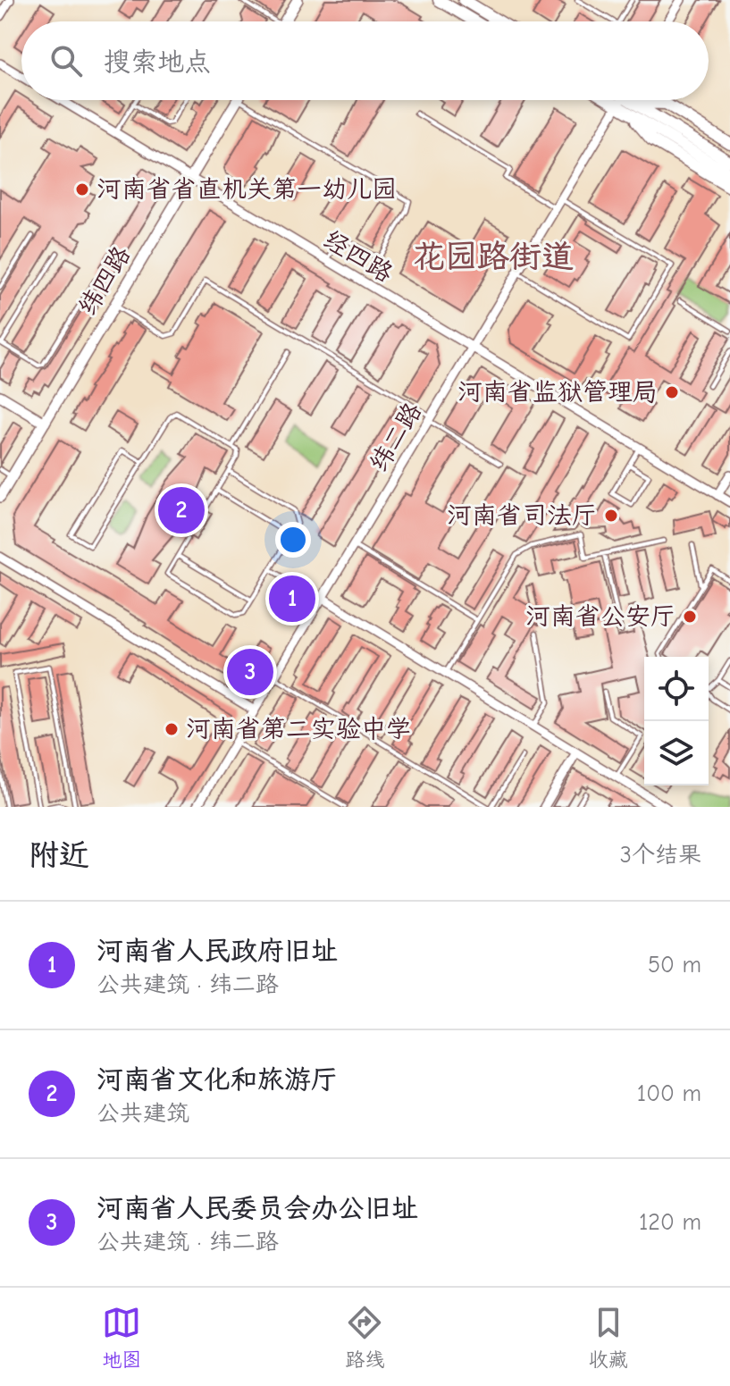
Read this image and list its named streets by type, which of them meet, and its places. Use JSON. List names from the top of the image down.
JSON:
{
  "streets": {
    "street": ["经四路", "纬四路", "纬二路"]
  },
  "crossings": [
    ["经四路", "纬四路"],
    ["经四路", "纬二路"]
  ],
  "districts": ["花园路街道"],
  "places": [
    "河南省省直机关第一幼儿园",
    "河南省监狱管理局",
    "河南省司法厅",
    "河南省公安厅",
    "河南省第二实验中学"
  ],
  "page": {
    "search": "搜索地点",
    "pins": ["2", "1", "3"],
    "heading": ["附近", "3个结果"],
    "list": [
      {
        "mark": "1",
        "name": "河南省人民政府旧址",
        "note": "公共建筑 · 纬二路",
        "value": "50 m"
      },
      {
        "mark": "2",
        "name": "河南省文化和旅游厅",
        "note": "公共建筑",
        "value": "100 m"
      },
      {
        "mark": "3",
        "name": "河南省人民委员会办公旧址",
        "note": "公共建筑 · 纬二路",
        "value": "120 m"
      }
    ],
    "nav": ["地图", "路线", "收藏"]
  }
}
